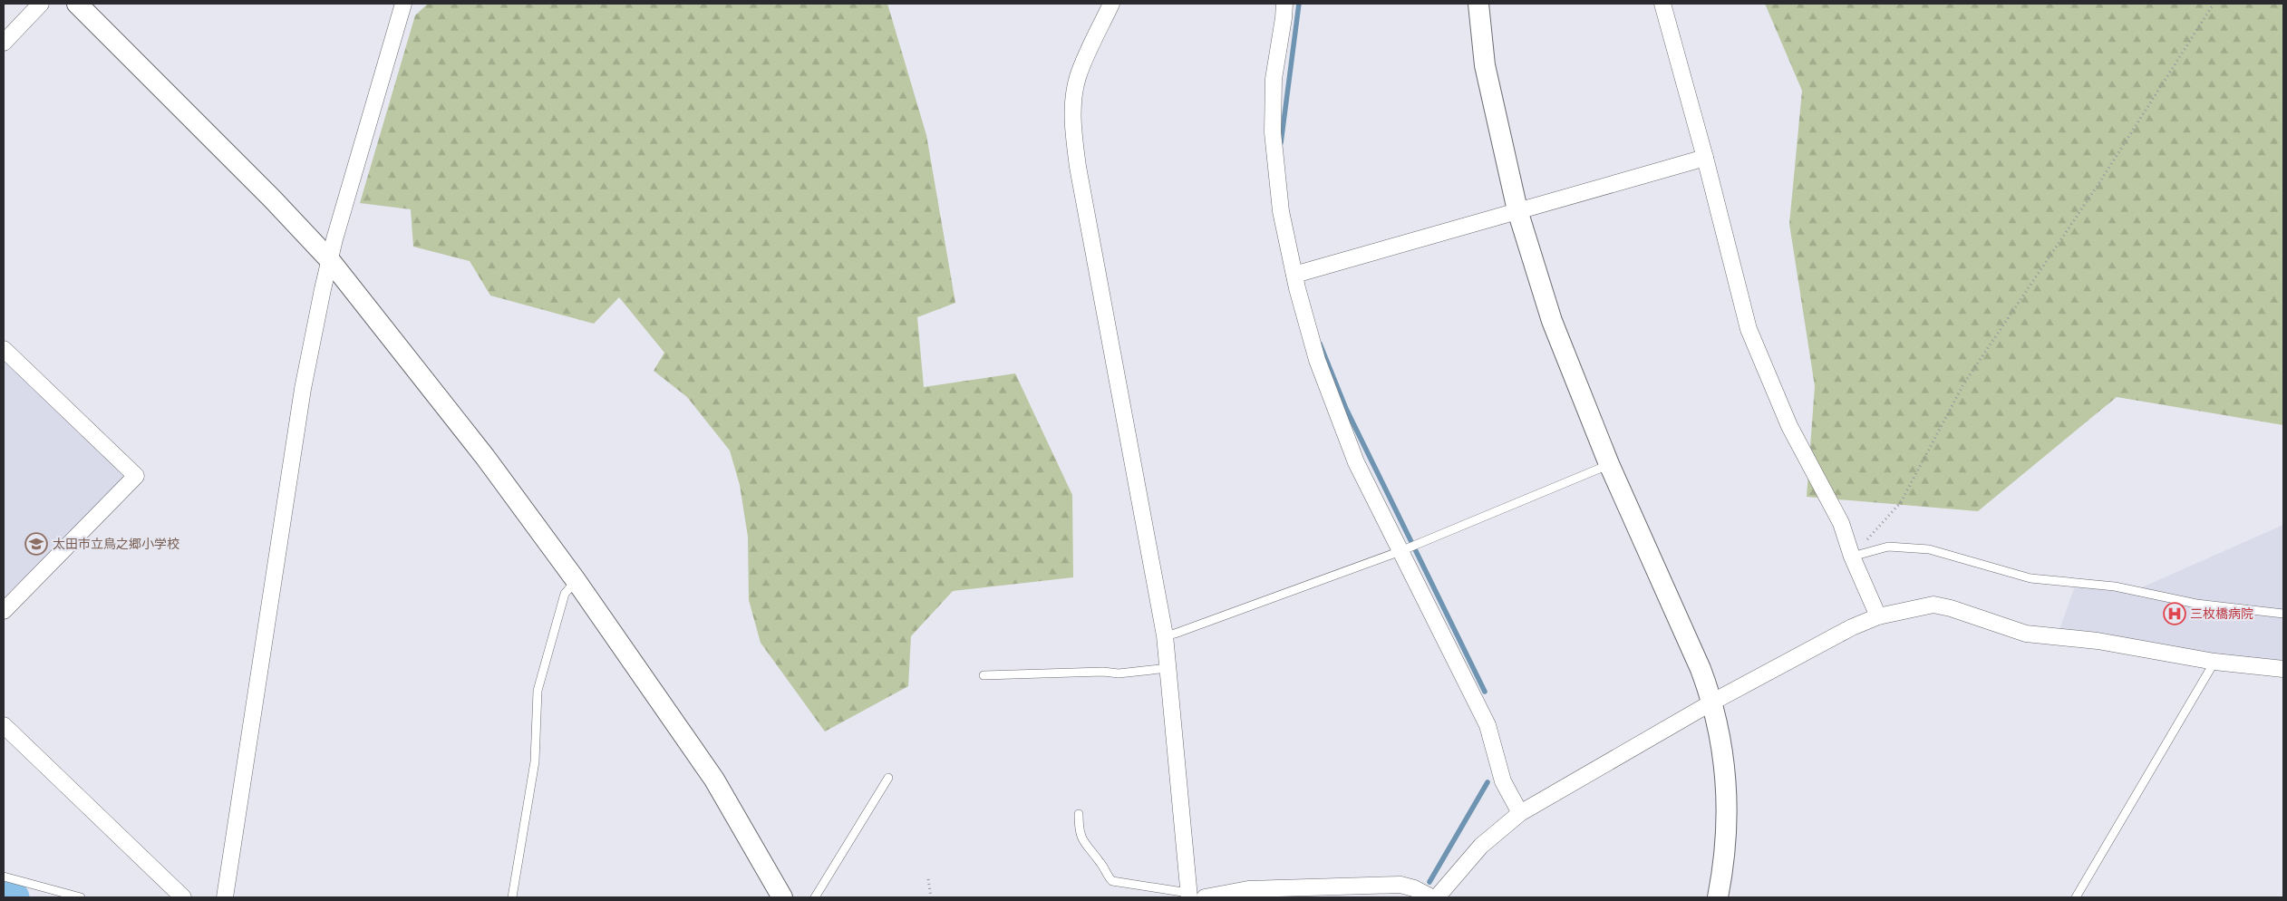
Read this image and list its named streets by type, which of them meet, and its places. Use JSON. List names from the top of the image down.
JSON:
{
  "places": {
    "school or university": ["太田市立鳥之郷小学校"],
    "hospital": ["三枚橋病院"]
  }
}
